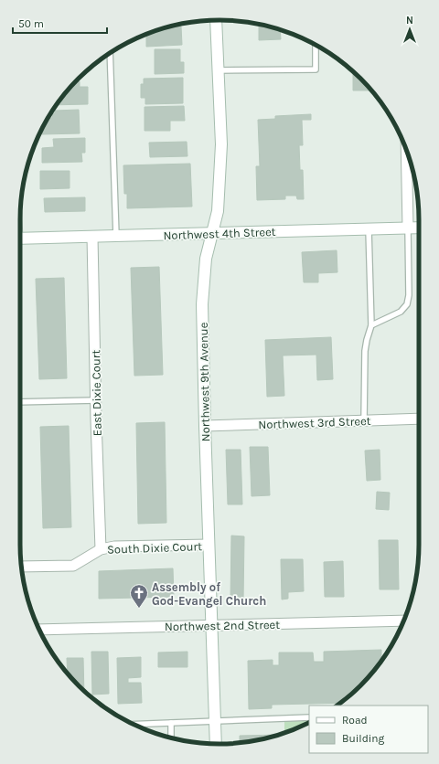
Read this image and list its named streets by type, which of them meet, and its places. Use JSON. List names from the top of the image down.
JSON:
{
  "streets": {
    "main road": ["Northwest 4th Street", "Northwest 9th Avenue"],
    "street": [
      "East Dixie Court",
      "Northwest 3rd Street",
      "South Dixie Court",
      "Northwest 2nd Street"
    ]
  },
  "crossings": [
    ["Northwest 4th Street", "Northwest 9th Avenue"],
    ["Northwest 4th Street", "East Dixie Court"],
    ["Northwest 9th Avenue", "Northwest 3rd Street"],
    ["Northwest 9th Avenue", "South Dixie Court"],
    ["Northwest 9th Avenue", "Northwest 2nd Street"],
    ["East Dixie Court", "South Dixie Court"]
  ],
  "places": {
    "church": ["Assembly of God-Evangel Church"]
  },
  "legend": ["Road", "Building"],
  "scale_bar": "50 m",
  "north": "top"
}
